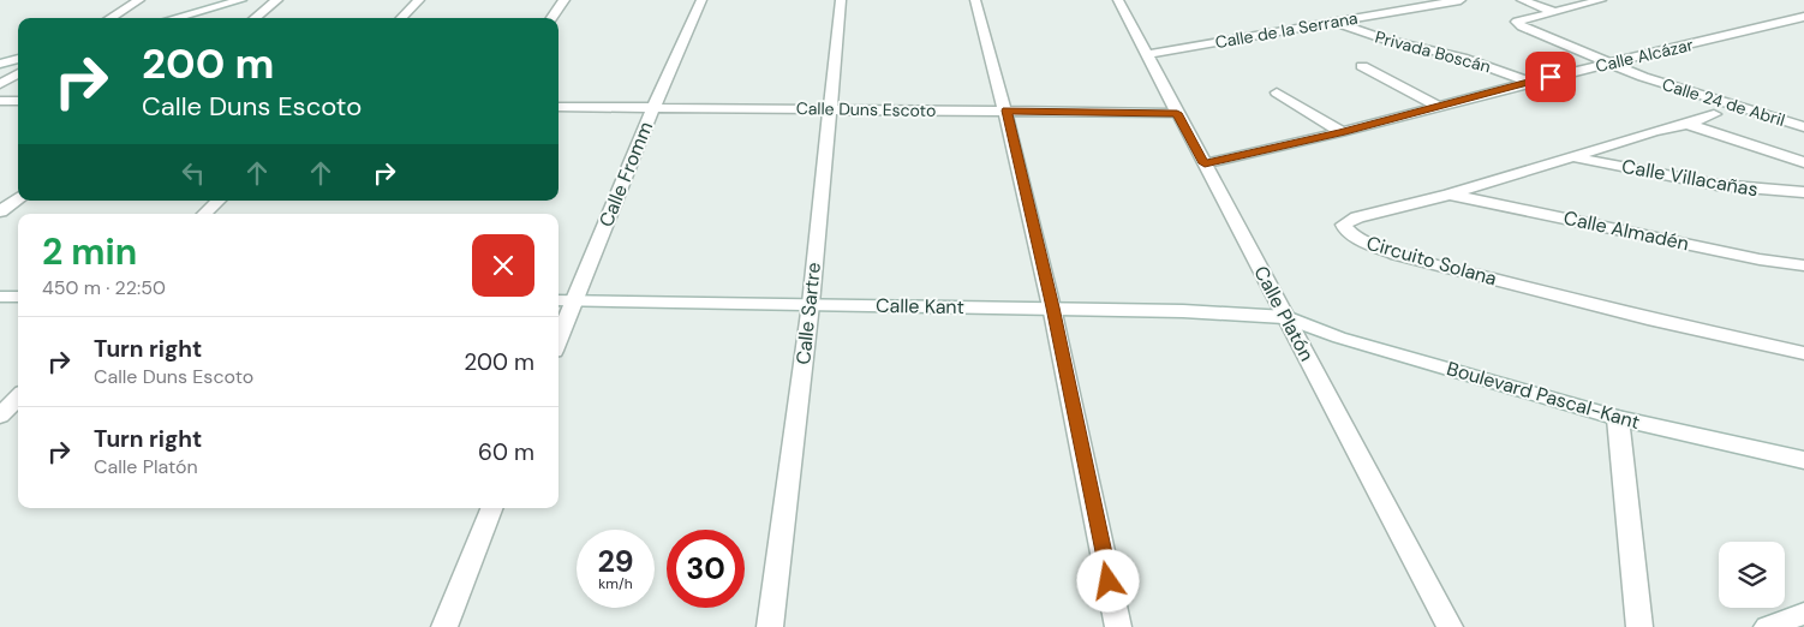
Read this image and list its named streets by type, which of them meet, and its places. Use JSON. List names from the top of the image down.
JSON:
{
  "streets": {
    "street": [
      "Calle de la Serrana",
      "Privada Boscán",
      "Calle Alcázar",
      "Calle 24 de Abril",
      "Calle Duns Escoto",
      "Calle Fromm",
      "Calle Villacañas",
      "Calle Almadén",
      "Circuito Solana",
      "Calle Kant",
      "Calle Sartre",
      "Calle Platón",
      "Boulevard Pascal-Kant"
    ]
  },
  "crossings": [
    ["Calle de la Serrana", "Privada Boscán"],
    ["Calle de la Serrana", "Calle Platón"],
    ["Privada Boscán", "Calle Alcázar"],
    ["Calle Alcázar", "Calle 24 de Abril"],
    ["Calle Alcázar", "Calle Platón"],
    ["Calle Duns Escoto", "Calle Fromm"],
    ["Calle Duns Escoto", "Calle Sartre"],
    ["Calle Duns Escoto", "Calle Platón"],
    ["Calle Fromm", "Calle Kant"],
    ["Calle Villacañas", "Circuito Solana"],
    ["Calle Almadén", "Circuito Solana"],
    ["Calle Kant", "Calle Sartre"],
    ["Calle Kant", "Calle Platón"],
    ["Calle Kant", "Boulevard Pascal-Kant"],
    ["Calle Platón", "Boulevard Pascal-Kant"]
  ],
  "page": {
    "turn": ["200 m", "Calle Duns Escoto"],
    "heading": ["2 min", "450 m · 22:50"],
    "list": [
      {
        "name": "Turn right",
        "note": "Calle Duns Escoto",
        "value": "200 m"
      },
      {
        "name": "Turn right",
        "note": "Calle Platón",
        "value": "60 m"
      }
    ],
    "speed": "29 km/h",
    "limit": "30"
  }
}
